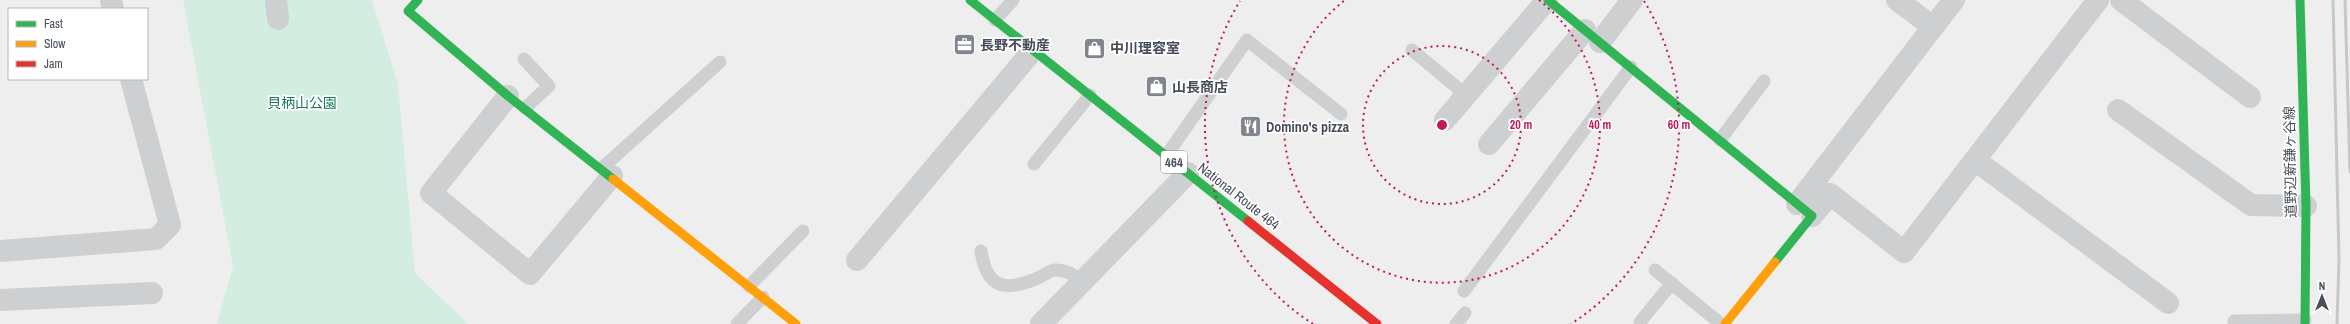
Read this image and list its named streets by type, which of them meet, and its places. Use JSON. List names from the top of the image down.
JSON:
{
  "streets": {
    "main road": ["464", "道野辺新鎌ヶ谷線", "National Route 464"]
  },
  "parks": ["貝柄山公園"],
  "places": {
    "office": ["長野不動産"],
    "shop": ["中川理容室", "山長商店"],
    "restaurant": ["Domino's pizza"]
  },
  "legend": ["Fast", "Slow", "Jam"],
  "north": "top",
  "rings": ["20 m", "40 m", "60 m"]
}
